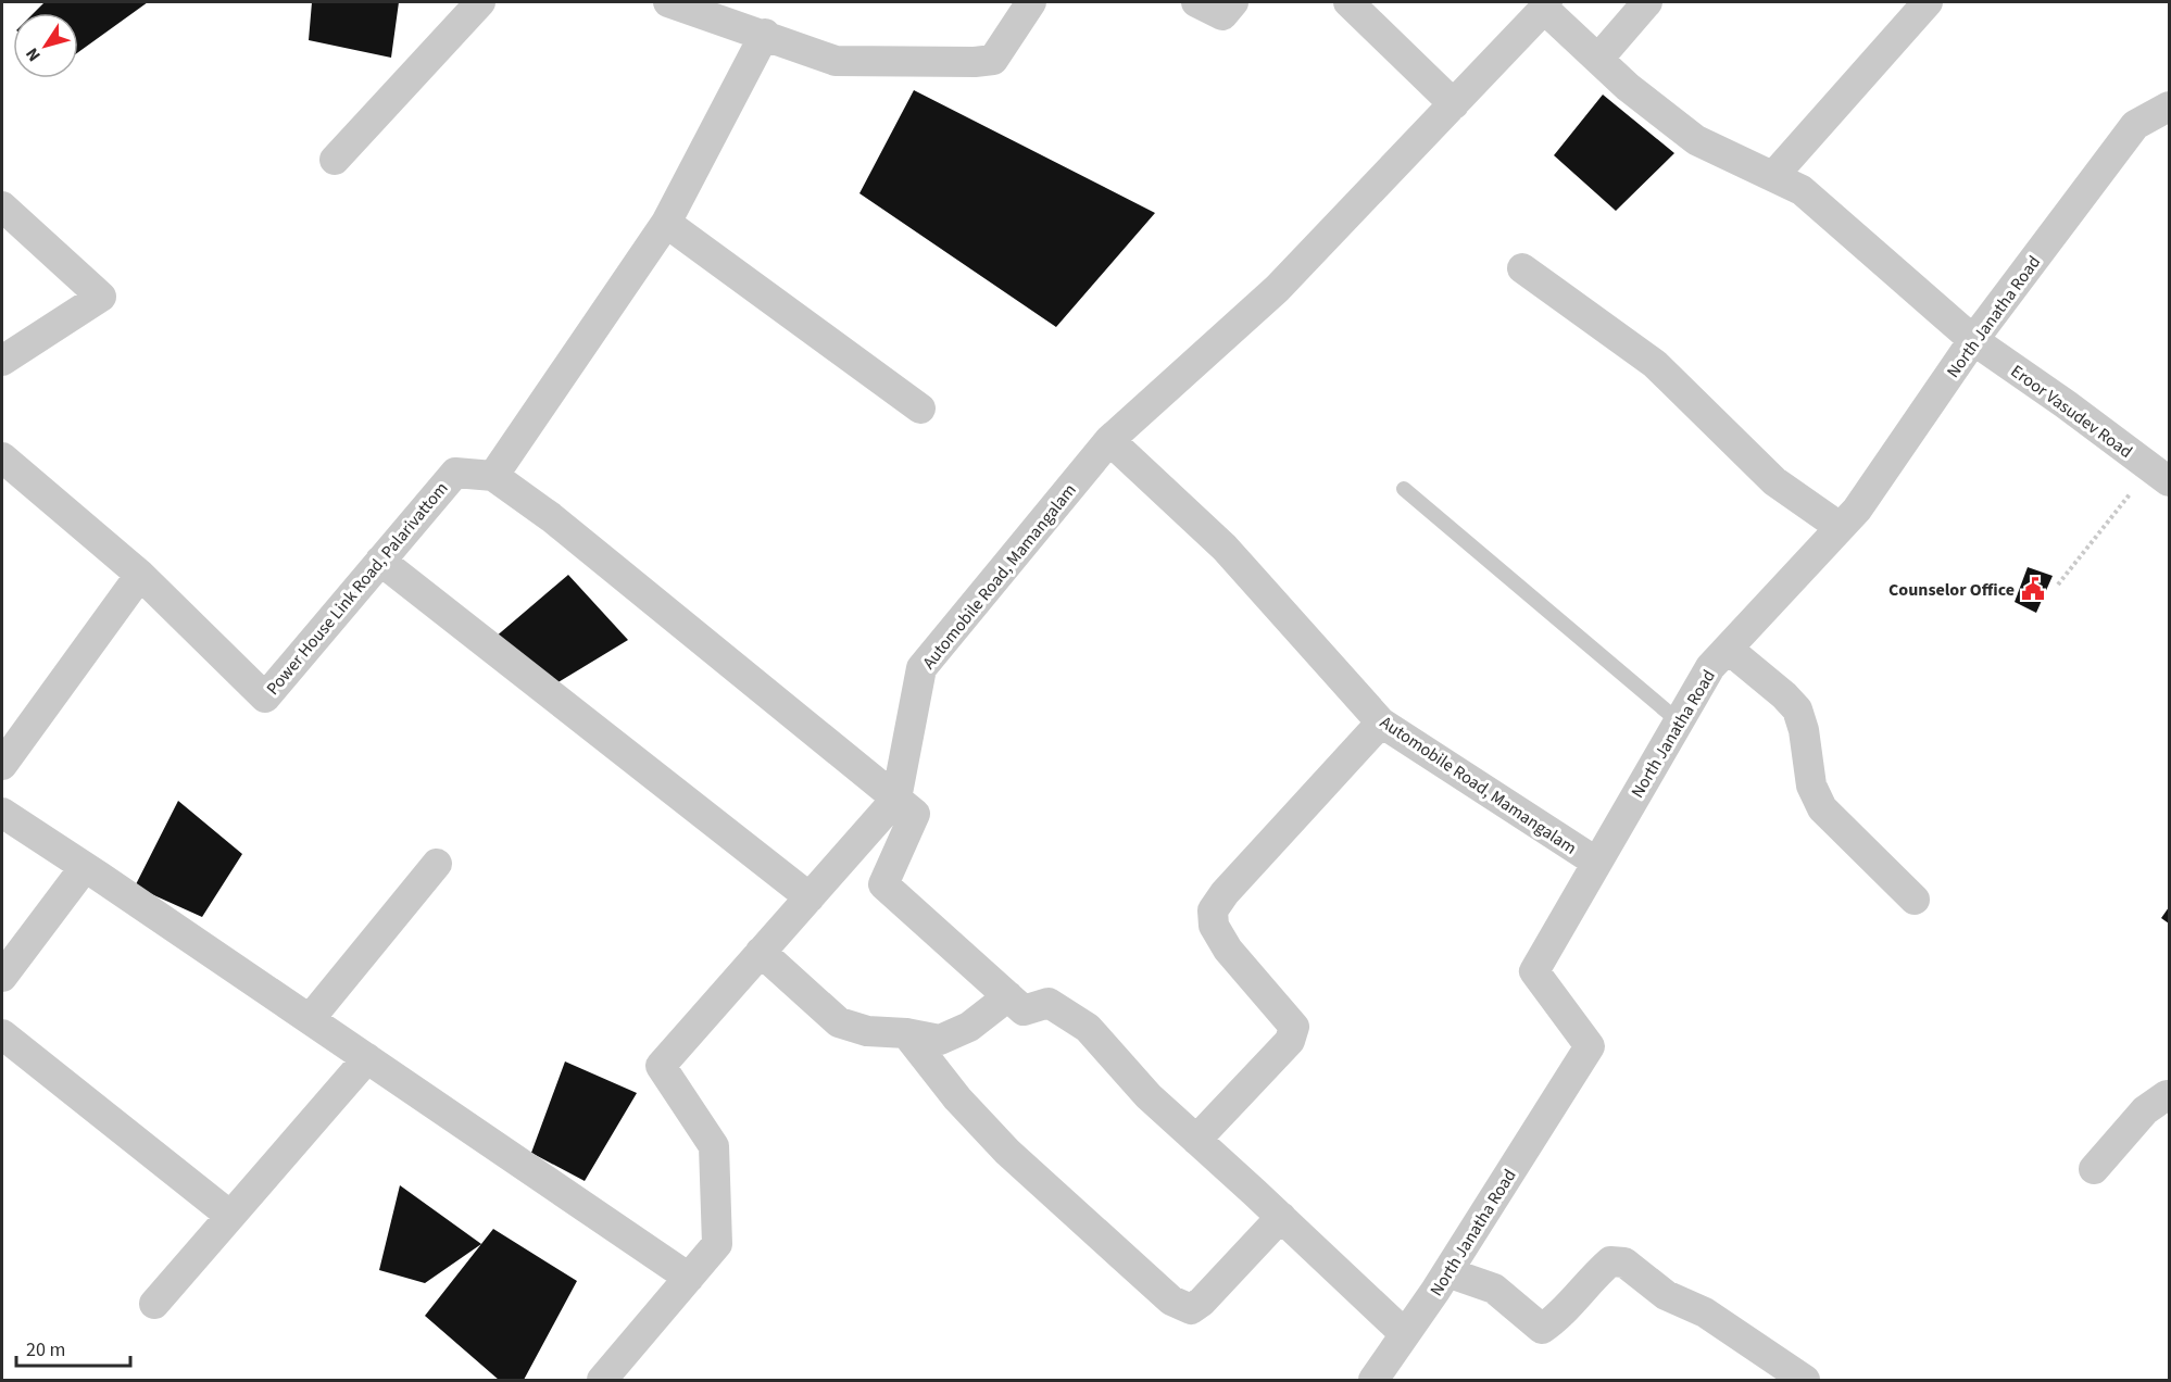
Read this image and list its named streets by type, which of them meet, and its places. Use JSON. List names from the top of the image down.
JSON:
{
  "streets": {
    "street": [
      "North Janatha Road",
      "Eroor Vasudev Road",
      "Automobile Road, Mamangalam",
      "Power House Link Road, Palarivattom"
    ]
  },
  "crossings": [
    ["North Janatha Road", "Eroor Vasudev Road"],
    ["North Janatha Road", "Automobile Road, Mamangalam"]
  ],
  "places": {
    "public building": ["Counselor Office"]
  },
  "scale_bar": "20 m",
  "north": "bottom left"
}
